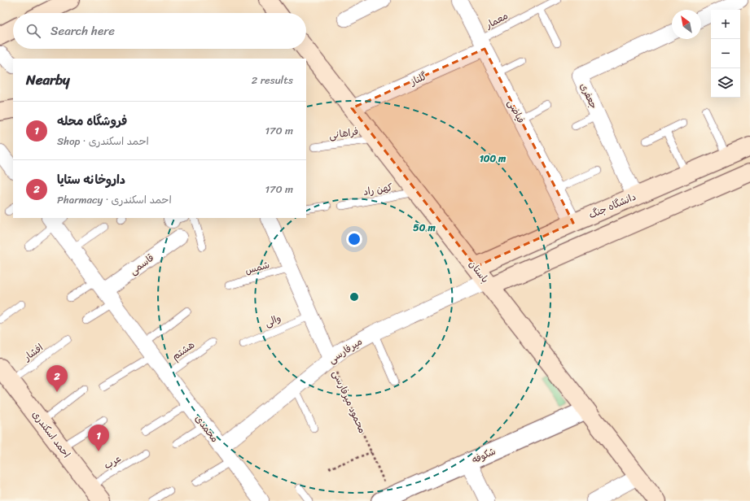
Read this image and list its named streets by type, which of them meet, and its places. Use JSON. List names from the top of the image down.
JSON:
{
  "streets": {
    "main road": ["دانشگاه جنگ", "باستان", "احمد اسکندری"],
    "street": [
      "گلناز",
      "جعفری",
      "فیاضی",
      "قاسمی",
      "میرفارسی",
      "محمود میرفارسی",
      "محمدی",
      "شکوفه"
    ],
    "lane": [
      "معمار",
      "فراهانی",
      "کهن راد",
      "شمس",
      "والی",
      "هشتم",
      "افشار",
      "عرب"
    ]
  },
  "crossings": [
    ["معمار", "گلناز"],
    ["معمار", "فیاضی"],
    ["گلناز", "فیاضی"],
    ["گلناز", "باستان"],
    ["جعفری", "دانشگاه جنگ"],
    ["فیاضی", "دانشگاه جنگ"],
    ["فراهانی", "باستان"],
    ["کهن راد", "باستان"],
    ["دانشگاه جنگ", "باستان"],
    ["قاسمی", "محمدی"],
    ["شمس", "محمود میرفارسی"],
    ["باستان", "میرفارسی"],
    ["باستان", "شکوفه"],
    ["والی", "محمود میرفارسی"],
    ["هشتم", "محمدی"],
    ["میرفارسی", "محمود میرفارسی"],
    ["میرفارسی", "محمدی"],
    ["افشار", "احمد اسکندری"],
    ["محمود میرفارسی", "شکوفه"],
    ["احمد اسکندری", "عرب"]
  ],
  "north": "top left",
  "page": {
    "map_buttons": ["+", "−"],
    "search": "Search here",
    "heading": ["Nearby", "2 results"],
    "list": [
      {
        "mark": "1",
        "name": "فروشگاه محله",
        "note": "Shop · احمد اسکندری",
        "value": "170 m"
      },
      {
        "mark": "2",
        "name": "داروخانه ستایا",
        "note": "Pharmacy · احمد اسکندری",
        "value": "170 m"
      }
    ],
    "pins": ["2", "1"]
  },
  "rings": ["100 m", "50 m"]
}
